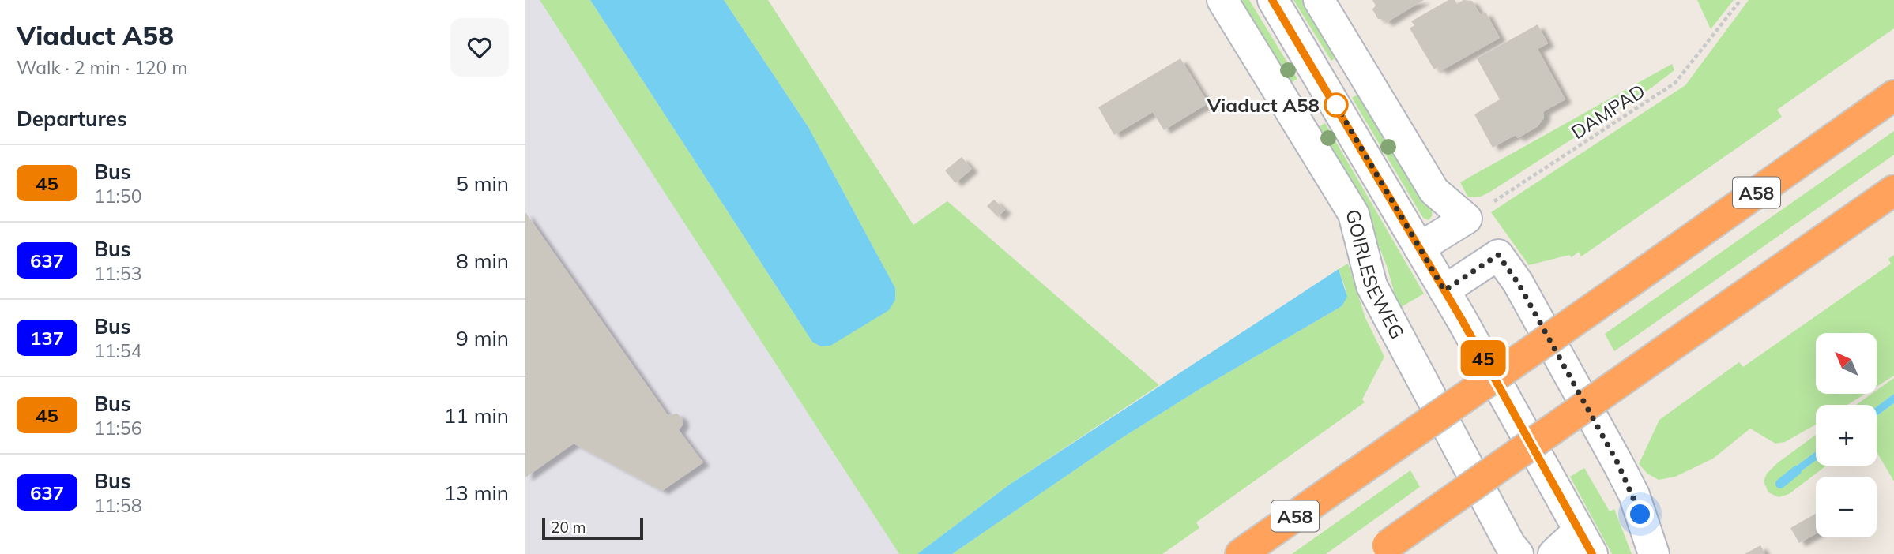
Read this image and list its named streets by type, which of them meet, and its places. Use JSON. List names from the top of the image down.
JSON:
{
  "streets": {
    "highway": ["A58"],
    "street": ["GOIRLESEWEG"],
    "path": ["DAMPAD"]
  },
  "places": ["Viaduct A58"],
  "lines": ["bus line 45"],
  "scale_bar": "20 m",
  "north": "top left",
  "page": {
    "heading": [
      ["Viaduct A58", "Walk · 2 min · 120 m"],
      "Departures"
    ],
    "on_map": "45",
    "list": [
      {
        "mark": "45",
        "name": "Bus",
        "note": "11:50",
        "value": "5 min"
      },
      {
        "mark": "637",
        "name": "Bus",
        "note": "11:53",
        "value": "8 min"
      },
      {
        "mark": "137",
        "name": "Bus",
        "note": "11:54",
        "value": "9 min"
      },
      {
        "mark": "45",
        "name": "Bus",
        "note": "11:56",
        "value": "11 min"
      },
      {
        "mark": "637",
        "name": "Bus",
        "note": "11:58",
        "value": "13 min"
      }
    ],
    "map_buttons": ["+", "−"],
    "scale": "20 m"
  }
}
